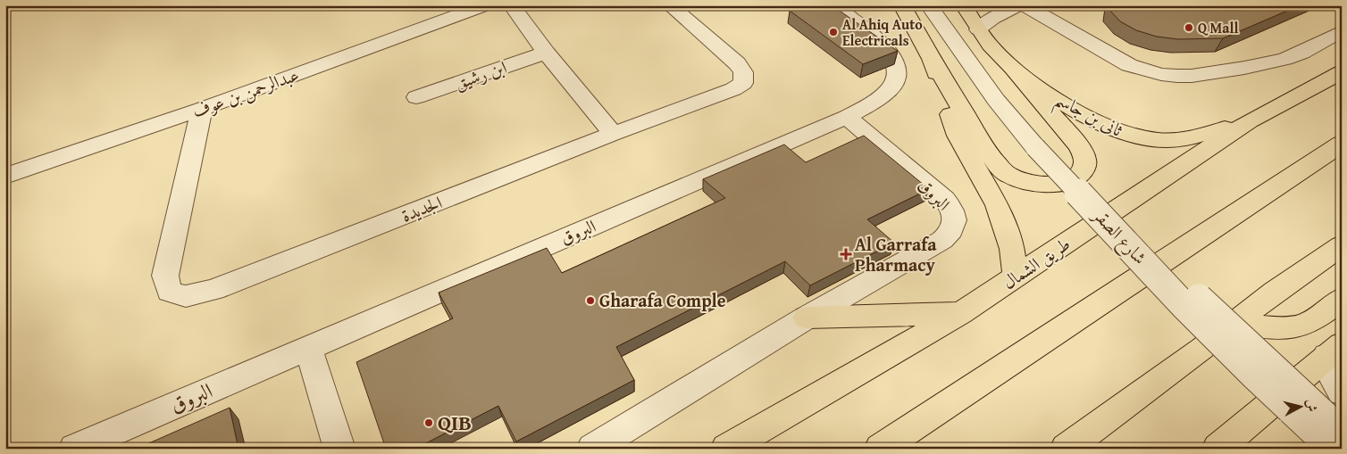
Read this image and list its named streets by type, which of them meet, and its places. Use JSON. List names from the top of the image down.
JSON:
{
  "streets": {
    "main road": ["ثانى بن جاسم", "طريق الشمال"],
    "street": [
      "ابن رشيق",
      "عبدالرحمن بن عوف",
      "البروق",
      "الجديدة",
      "شارع الصقر"
    ]
  },
  "crossings": [
    ["عبدالرحمن بن عوف", "الجديدة"],
    ["ثانى بن جاسم", "طريق الشمال"]
  ],
  "places": {
    "other": [
      "Q Mall",
      "Al Ahiq Auto Electricals",
      "Gharafa Comple",
      "QIB"
    ],
    "health": ["Al Garrafa Pharmacy"]
  },
  "north": "right"
}
